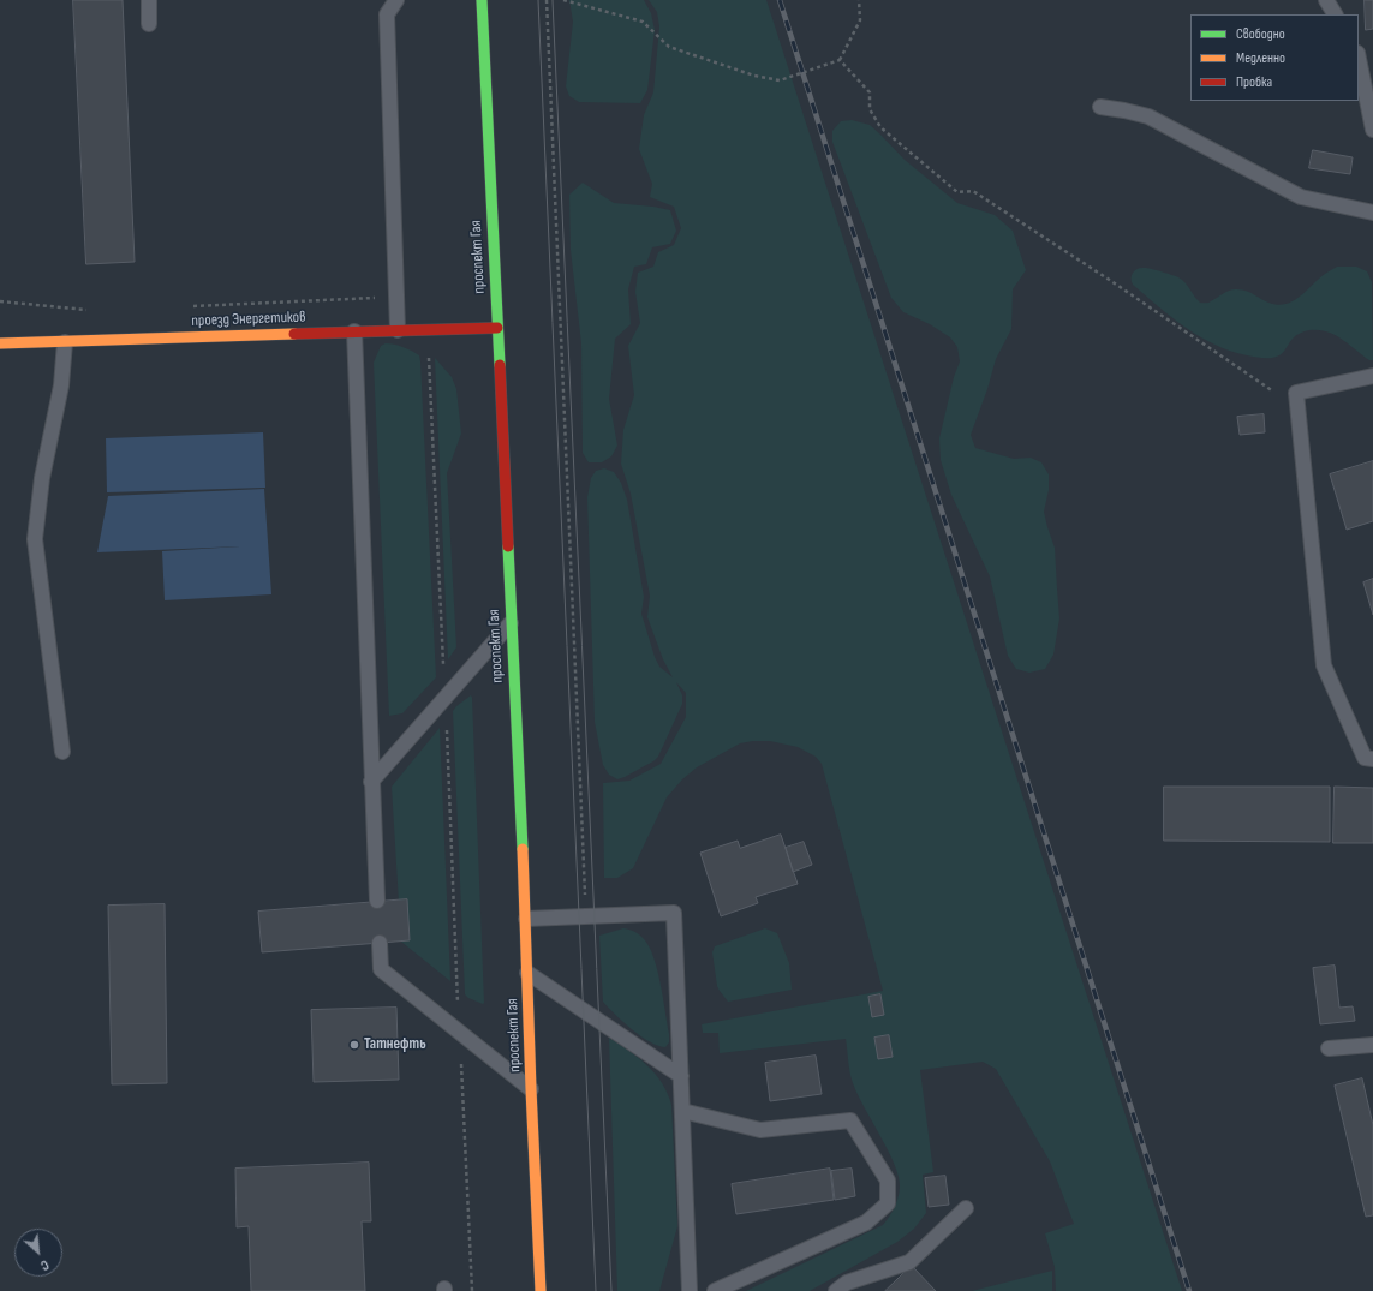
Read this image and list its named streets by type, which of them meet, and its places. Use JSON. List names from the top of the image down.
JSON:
{
  "streets": {
    "main road": ["проспект Гая", "проезд Энергетиков"]
  },
  "crossings": [
    ["проспект Гая", "проезд Энергетиков"]
  ],
  "places": ["Татнефть"],
  "legend": ["Свободно", "Медленно", "Пробка"],
  "north": "bottom right"
}
